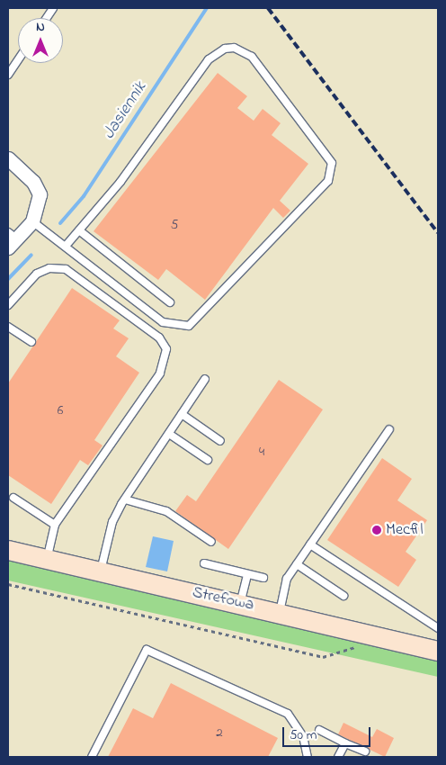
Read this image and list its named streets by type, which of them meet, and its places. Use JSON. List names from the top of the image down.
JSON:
{
  "streets": {
    "street": ["Strefowa"]
  },
  "water": ["Jasiennik"],
  "places": ["Mecfil"],
  "house_numbers": [
    "5",
    "6",
    "4",
    "2"
  ],
  "scale_bar": "50 m",
  "north": "top"
}
